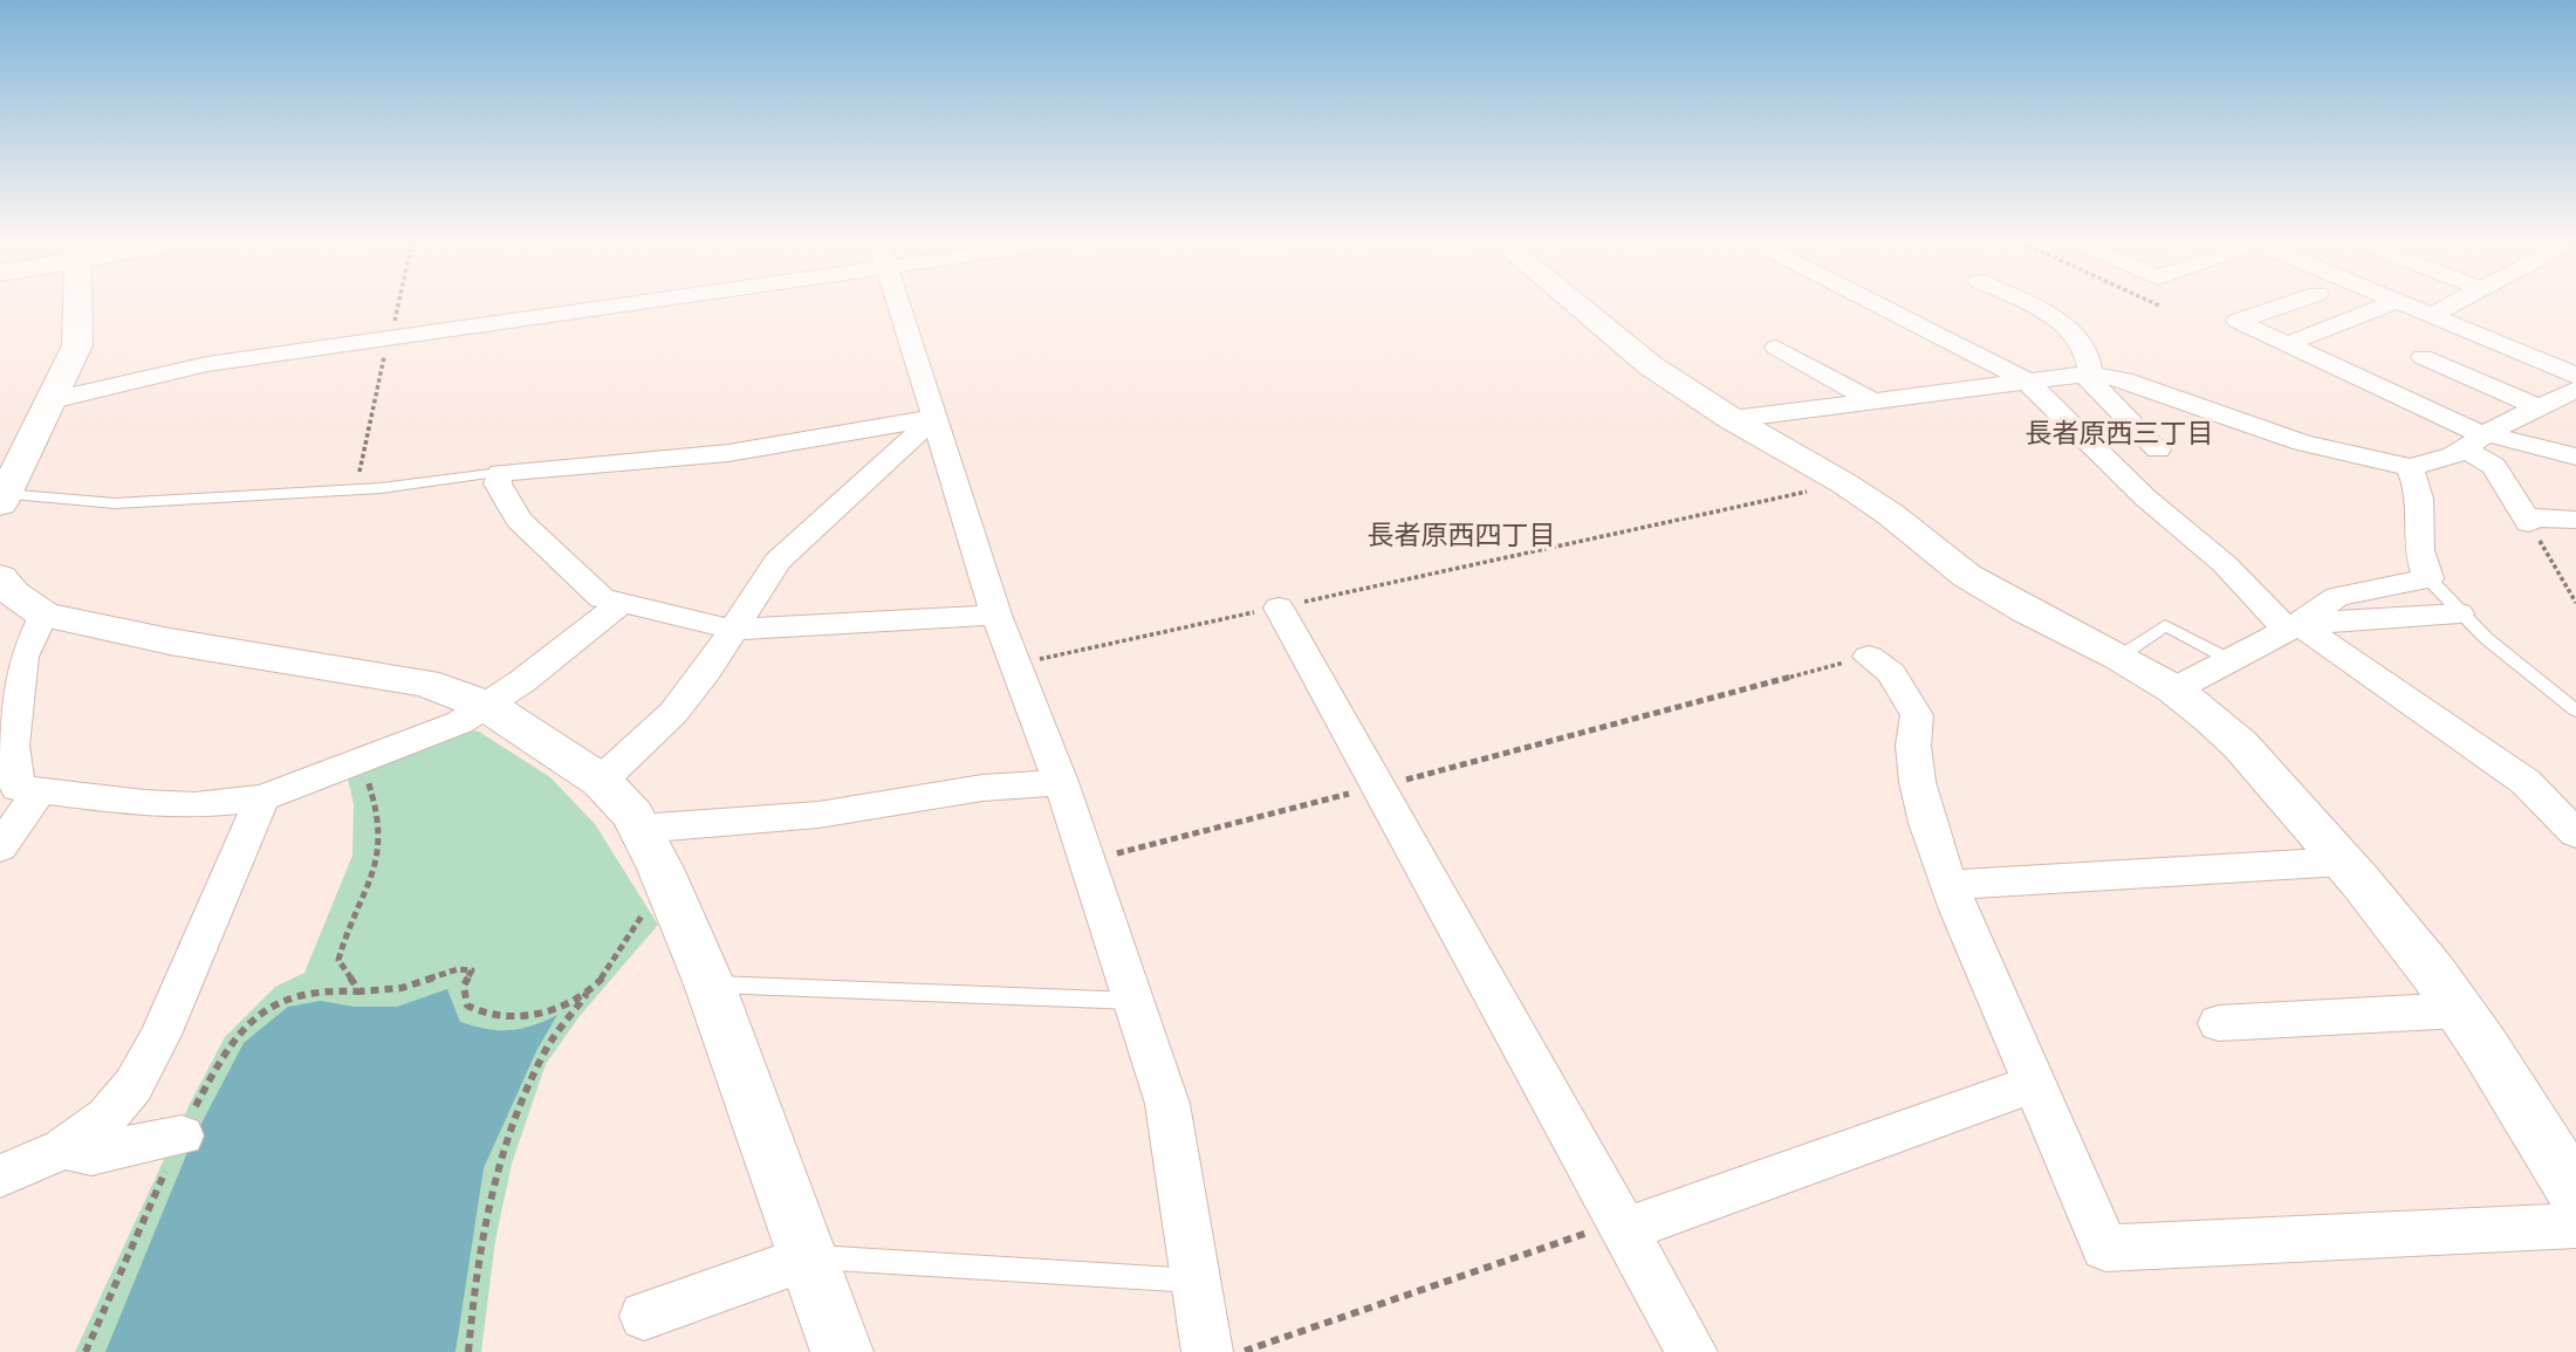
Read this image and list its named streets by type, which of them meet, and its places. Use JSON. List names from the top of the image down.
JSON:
{
  "districts": ["長者原西三丁目", "長者原西四丁目"]
}
